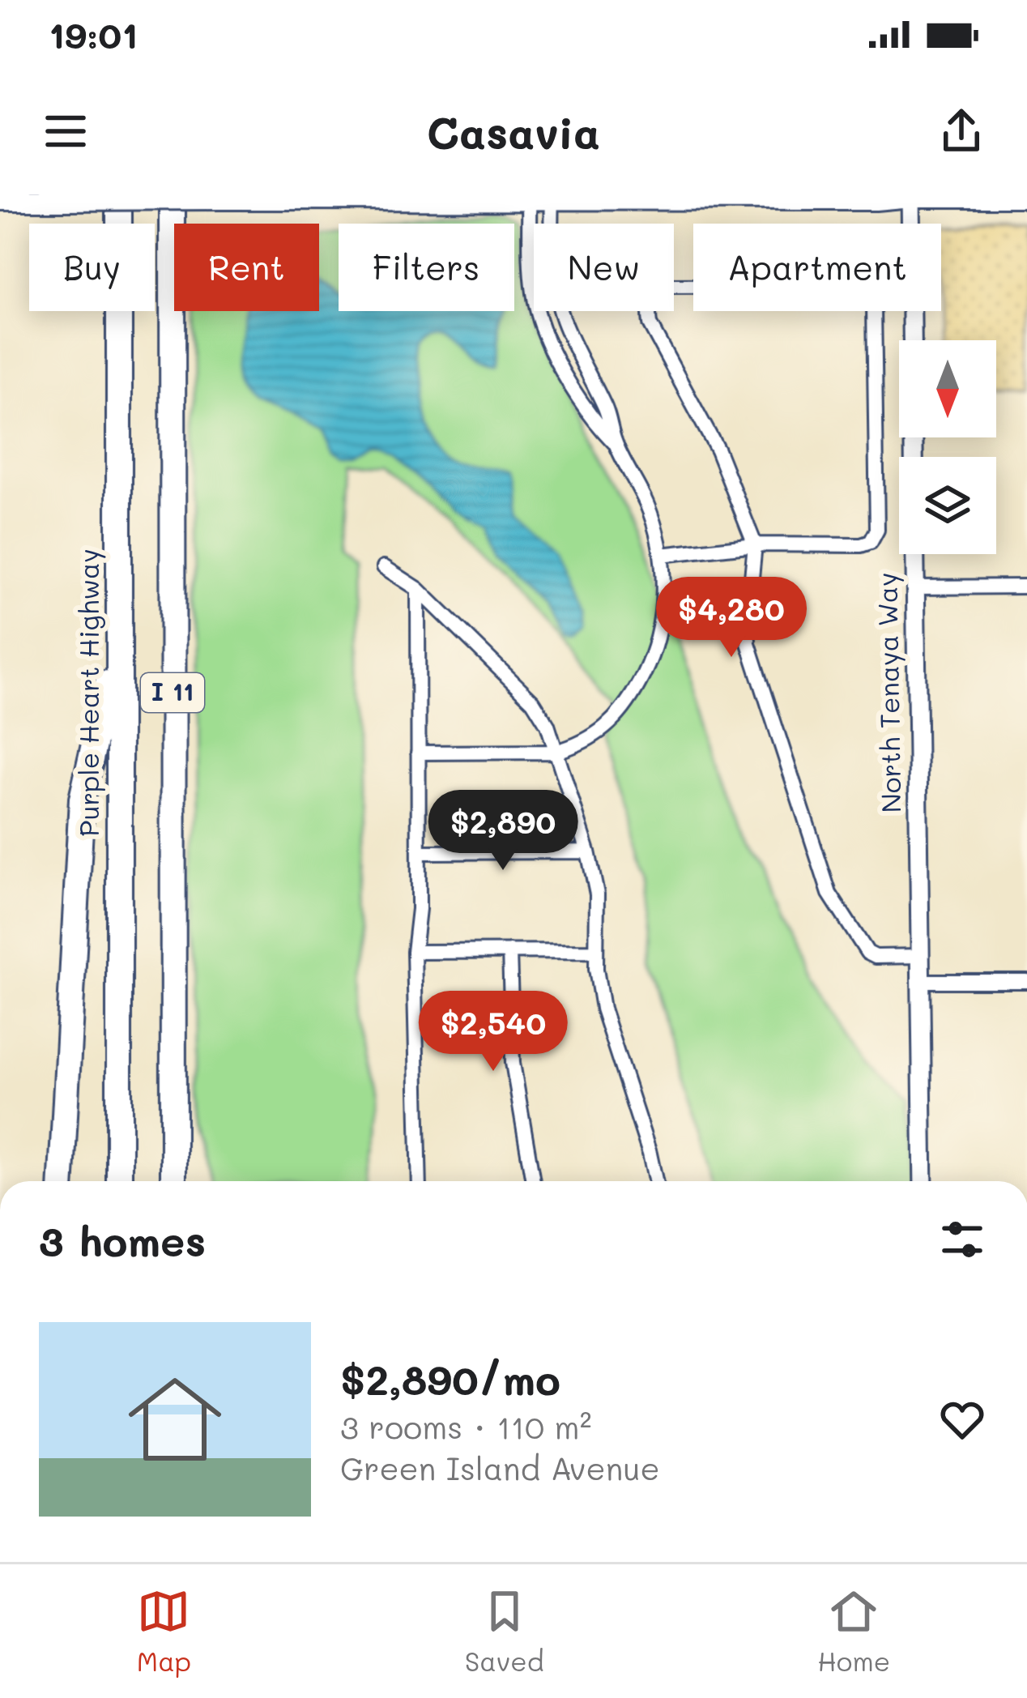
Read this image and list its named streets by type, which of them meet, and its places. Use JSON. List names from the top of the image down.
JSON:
{
  "streets": {
    "highway": ["Purple Heart Highway", "I 11"],
    "street": ["North Tenaya Way"]
  },
  "north": "bottom",
  "page": {
    "status": "19:01",
    "header": "Casavia",
    "chip": [
      "Buy",
      "Rent",
      "Filters",
      "New",
      "Apartment"
    ],
    "price": ["$4,280", "$2,890", "$2,540"],
    "heading": "3 homes",
    "list": [
      {
        "name": "$2,890/mo",
        "note": "3 rooms · 110 m² · Green Island Avenue"
      }
    ],
    "tabs": ["Map", "Saved", "Home"]
  }
}
